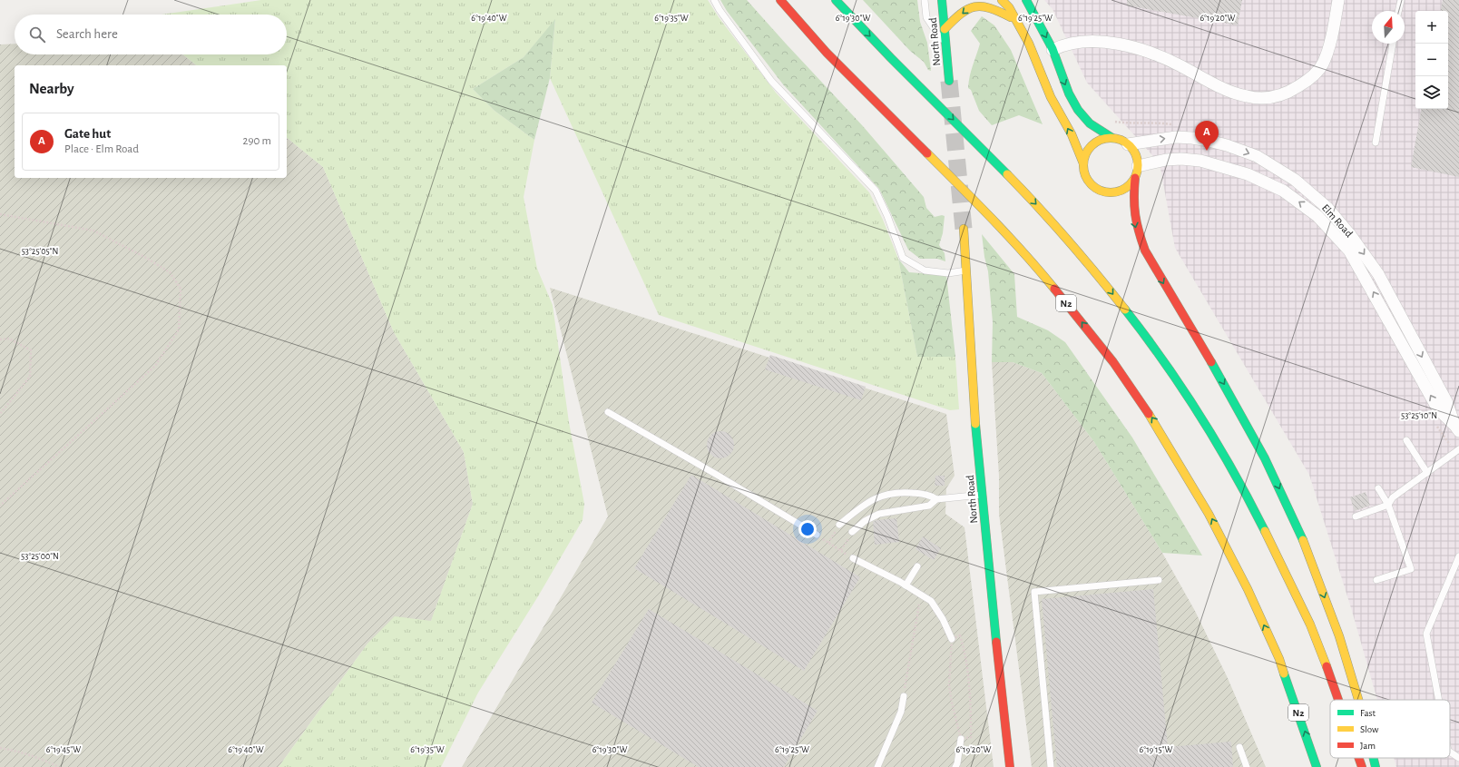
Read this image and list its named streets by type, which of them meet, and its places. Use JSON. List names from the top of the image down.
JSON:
{
  "streets": {
    "main road": ["North Road", "N2"],
    "street": ["Elm Road"]
  },
  "legend": ["Fast", "Slow", "Jam"],
  "north": "top",
  "page": {
    "map_buttons": ["+", "−"],
    "search": "Search here",
    "heading": "Nearby",
    "list": [
      {
        "mark": "A",
        "name": "Gate hut",
        "note": "Place · Elm Road",
        "value": "290 m"
      }
    ],
    "pins": "A"
  },
  "coordinates": [
    "6°19'40\"W",
    "6°19'35\"W",
    "6°19'30\"W",
    "6°19'25\"W",
    "6°19'20\"W",
    "53°25'05\"N",
    "53°25'10\"N",
    "53°25'00\"N",
    "6°19'45\"W",
    "6°19'15\"W"
  ]
}
